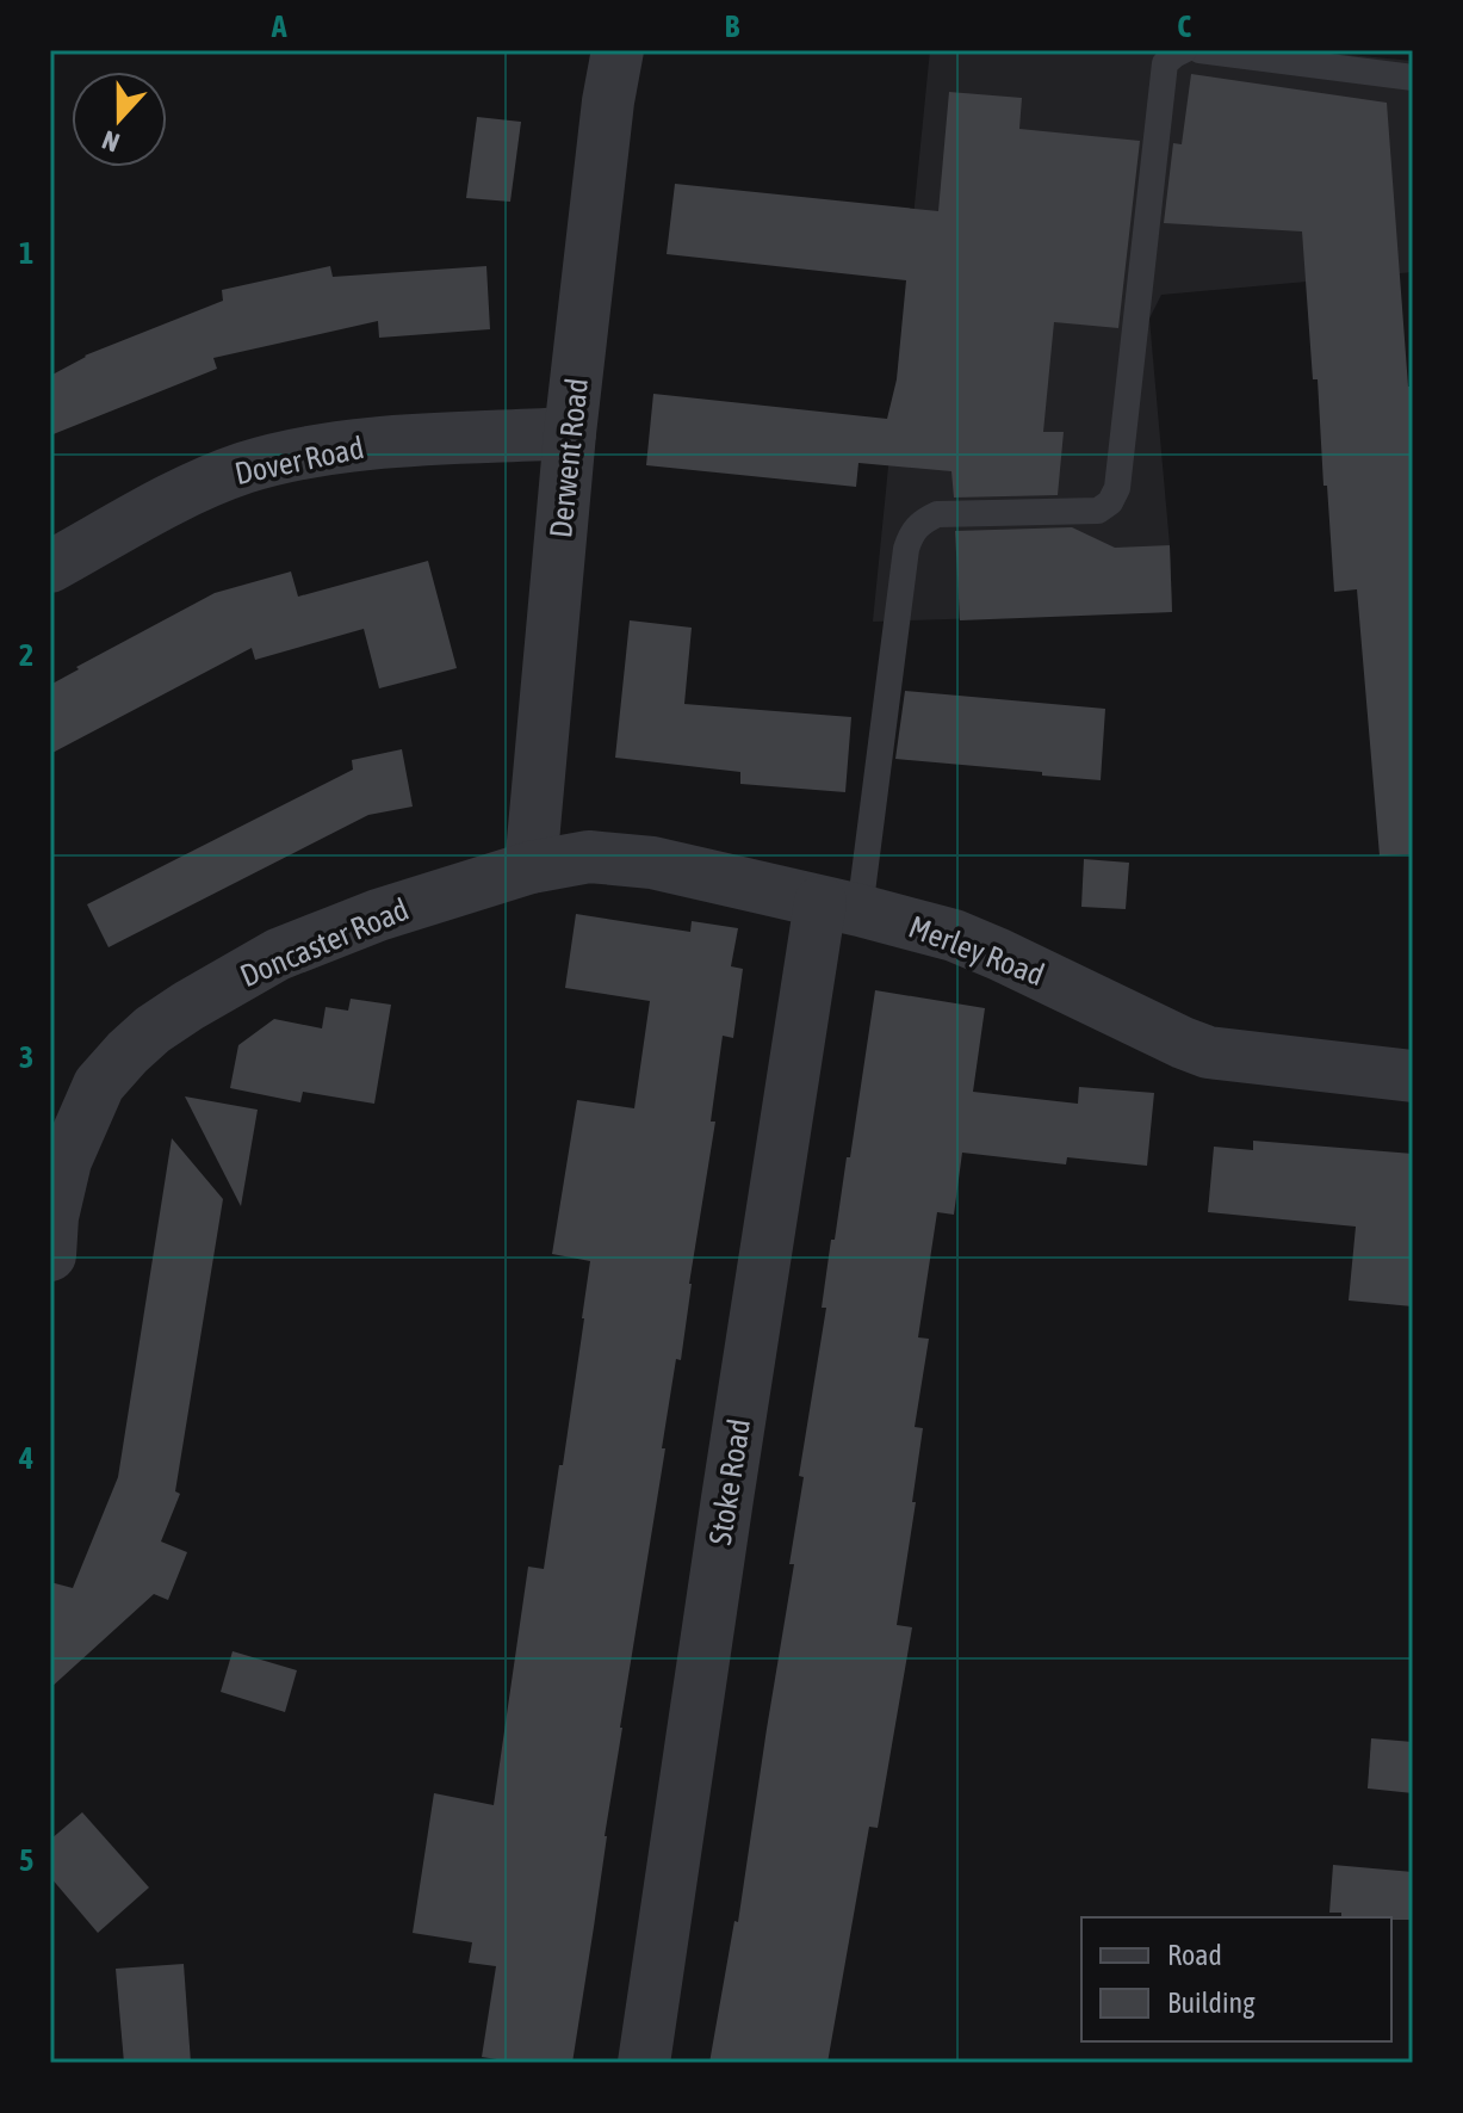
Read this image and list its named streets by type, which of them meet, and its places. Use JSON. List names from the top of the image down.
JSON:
{
  "streets": {
    "street": [
      "Derwent Road",
      "Dover Road",
      "Doncaster Road",
      "Merley Road",
      "Stoke Road"
    ]
  },
  "crossings": [
    ["Derwent Road", "Dover Road"],
    ["Derwent Road", "Doncaster Road"],
    ["Derwent Road", "Merley Road"],
    ["Doncaster Road", "Merley Road"],
    ["Merley Road", "Stoke Road"]
  ],
  "legend": ["Road", "Building"],
  "north": "bottom",
  "grid": {
    "columns": ["A", "B", "C"],
    "rows": [
      "1",
      "2",
      "3",
      "4",
      "5"
    ]
  }
}
